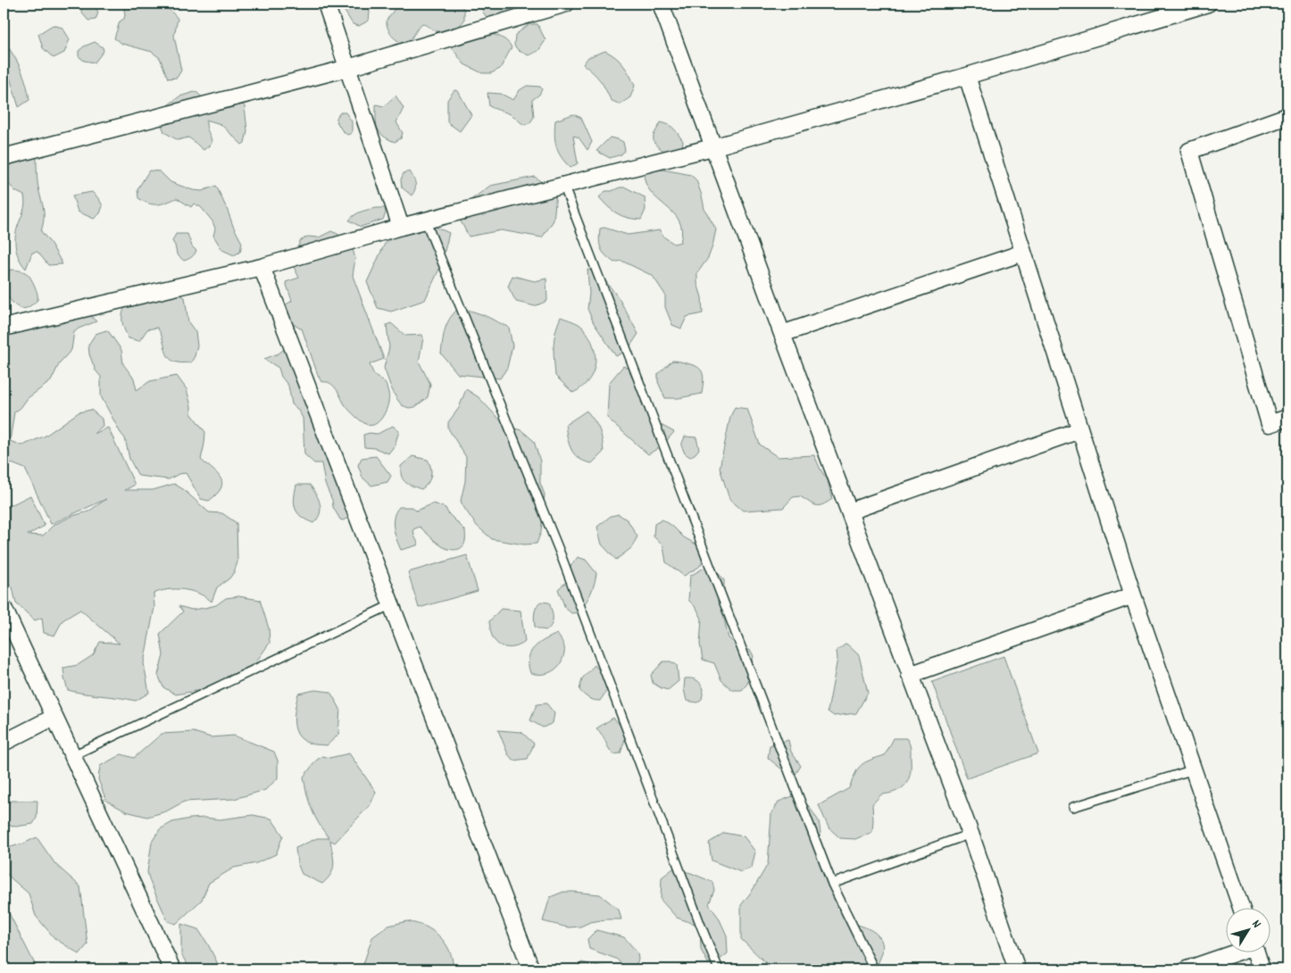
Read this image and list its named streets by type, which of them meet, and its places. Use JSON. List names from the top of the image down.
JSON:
{
  "north": "top right"
}
